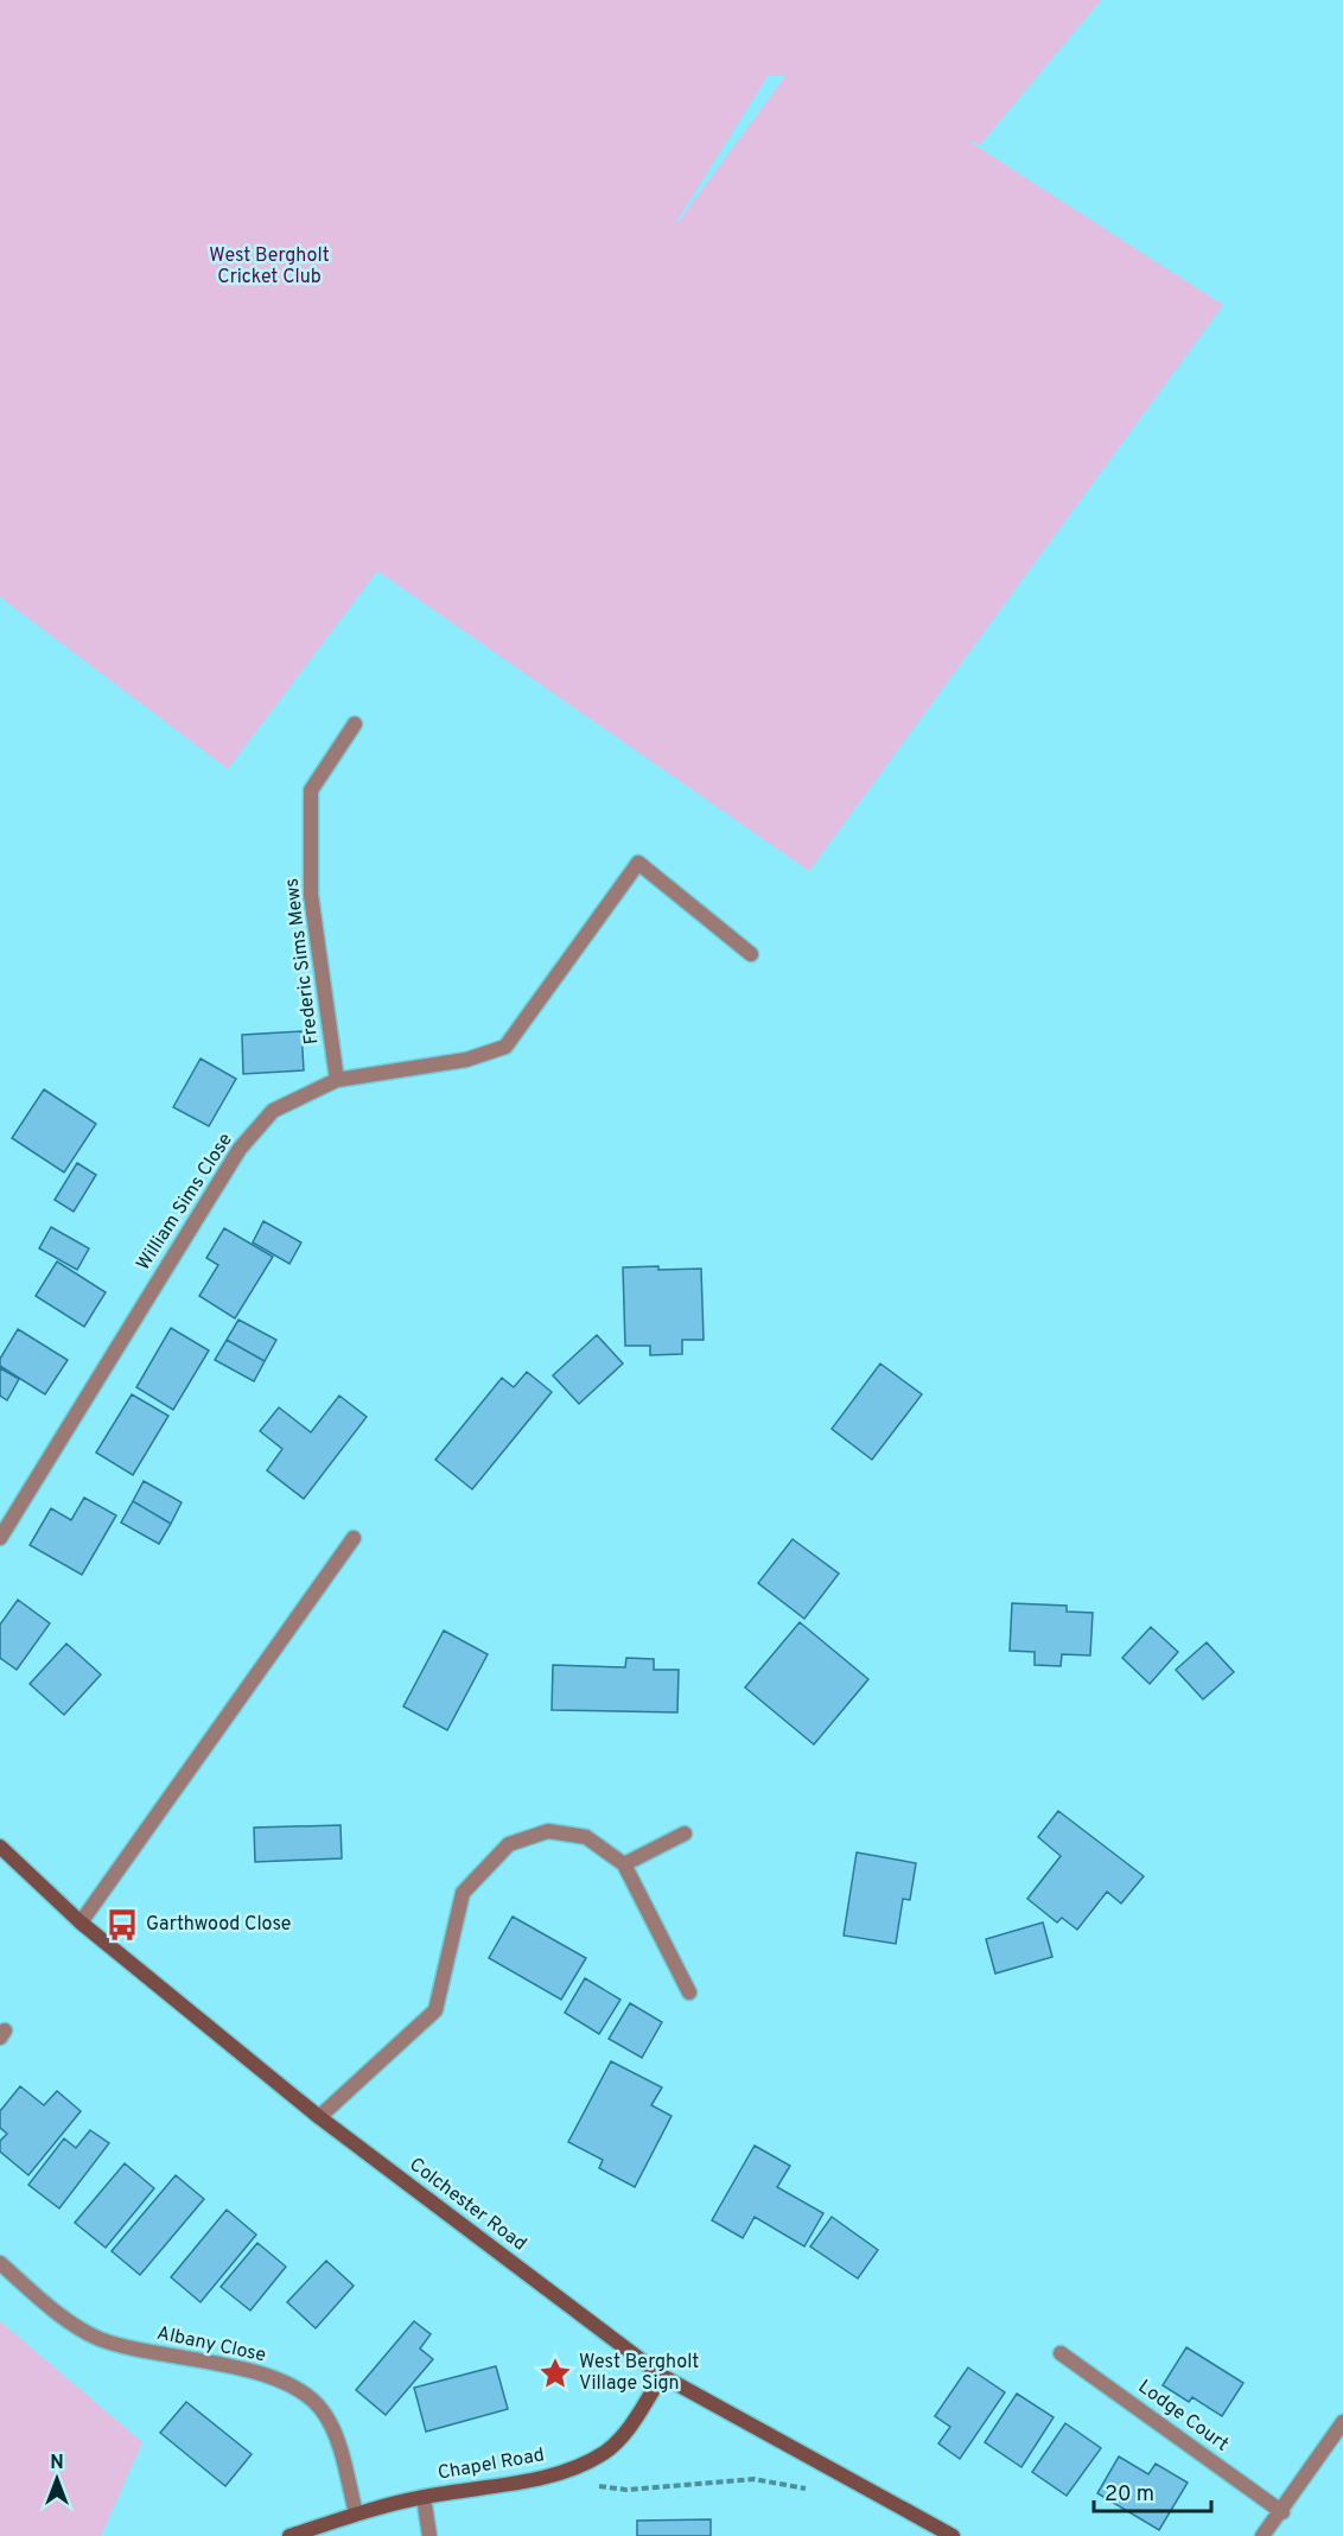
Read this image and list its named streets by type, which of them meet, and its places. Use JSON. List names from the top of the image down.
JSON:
{
  "streets": {
    "main road": ["Colchester Road", "Chapel Road"],
    "street": [
      "Frederic Sims Mews",
      "William Sims Close",
      "Albany Close",
      "Lodge Court"
    ]
  },
  "crossings": [
    ["Frederic Sims Mews", "William Sims Close"],
    ["Colchester Road", "Chapel Road"],
    ["Albany Close", "Chapel Road"]
  ],
  "parks": ["West Bergholt Cricket Club"],
  "places": {
    "bus stop": ["Garthwood Close"],
    "place": ["West Bergholt Village Sign"]
  },
  "scale_bar": "20 m",
  "north": "top"
}
